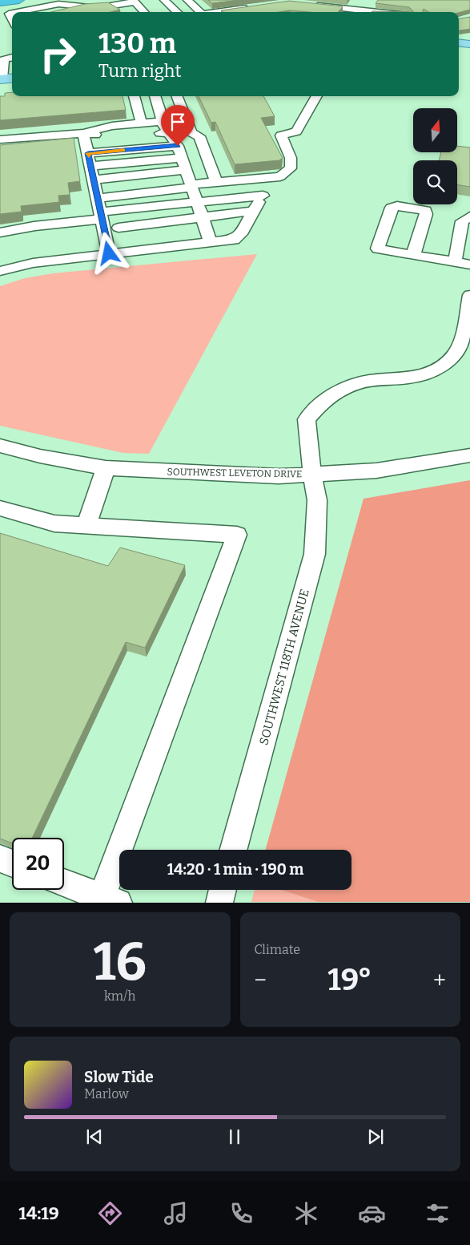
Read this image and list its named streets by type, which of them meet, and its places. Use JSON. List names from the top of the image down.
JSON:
{
  "streets": {
    "street": ["SOUTHWEST LEVETON DRIVE", "SOUTHWEST 118TH AVENUE"]
  },
  "crossings": [
    ["SOUTHWEST LEVETON DRIVE", "SOUTHWEST 118TH AVENUE"]
  ],
  "north": "top",
  "page": {
    "turn": ["130 m", "Turn right"],
    "limit": "20",
    "trip": "14:20 · 1 min · 190 m",
    "tile": [
      ["16", "km/h"],
      "Climate"
    ],
    "heat": ["−", "19°", "+"],
    "song": ["Slow Tide", "Marlow"],
    "tabs": "14:19"
  }
}
